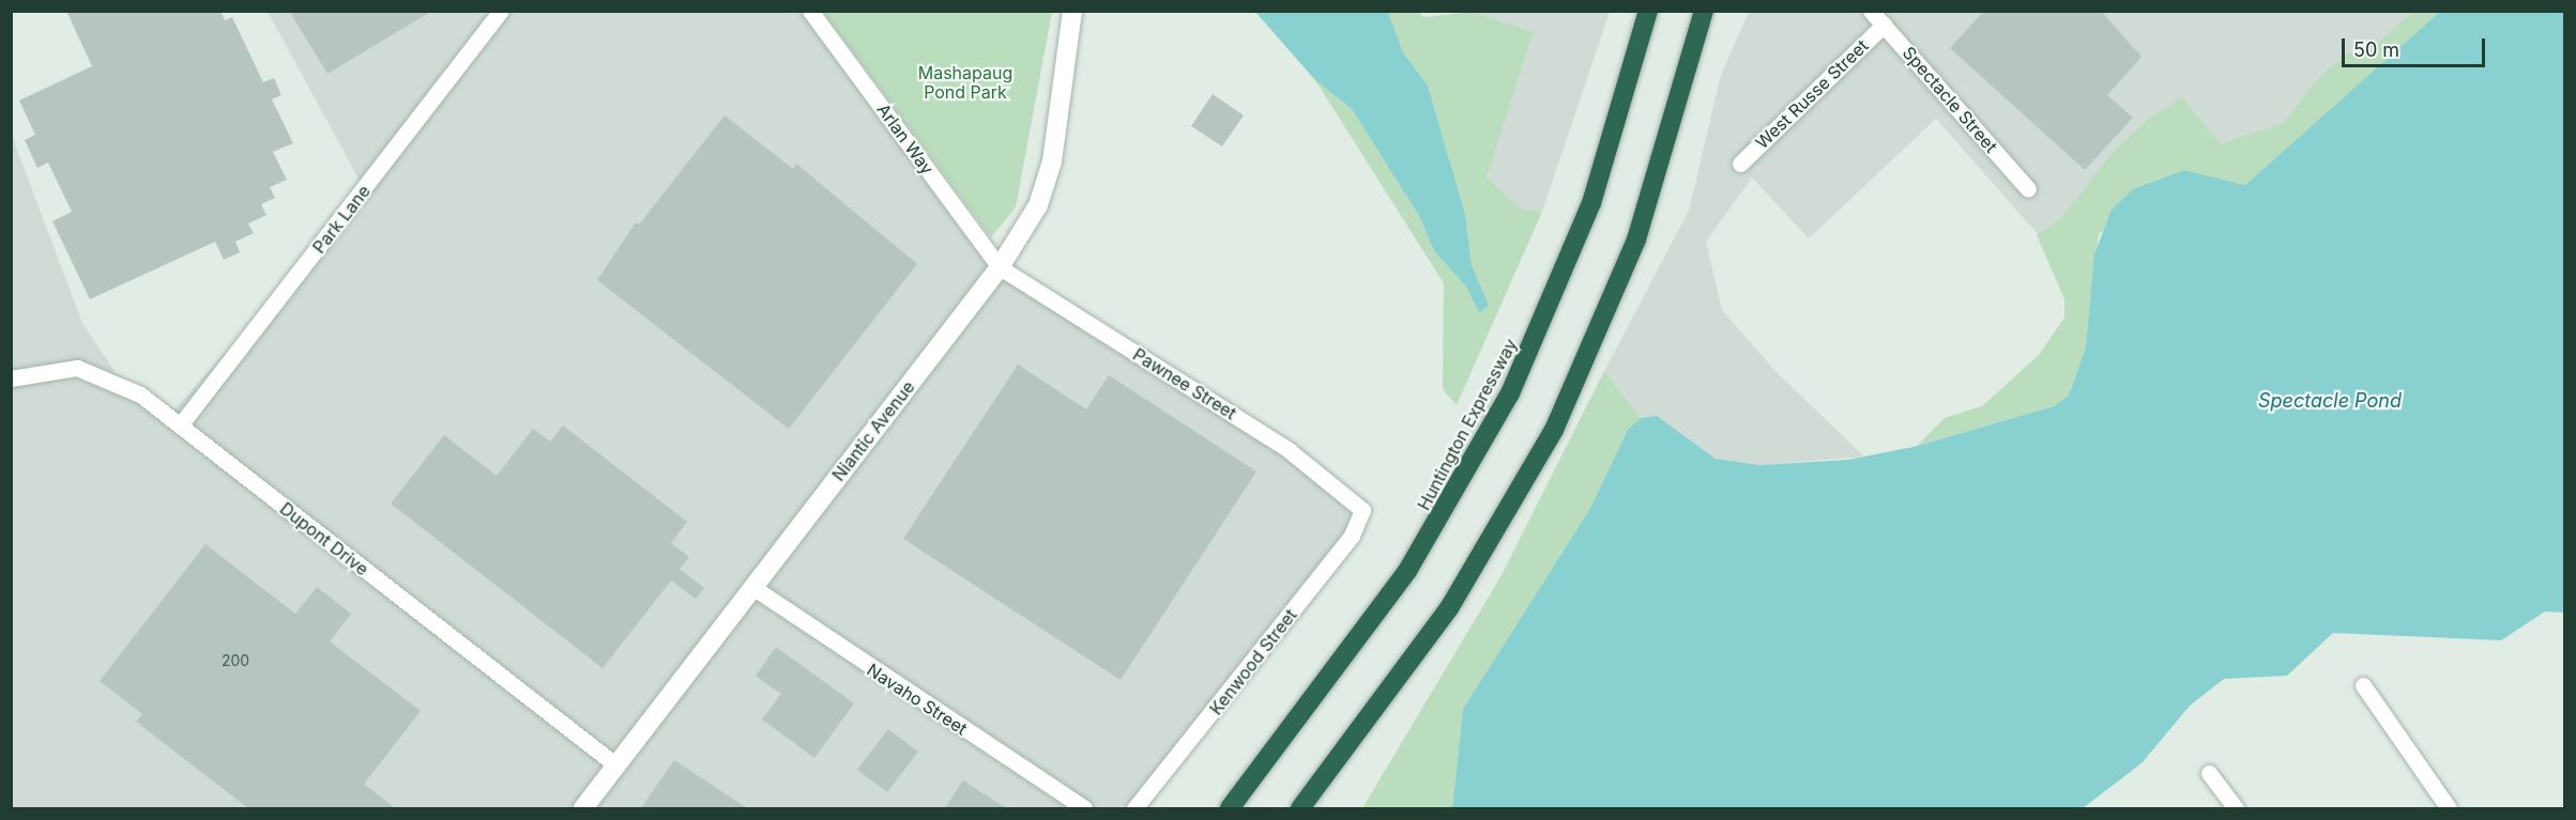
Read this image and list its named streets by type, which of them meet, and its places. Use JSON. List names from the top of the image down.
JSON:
{
  "streets": {
    "highway": ["Huntington Expressway"],
    "street": [
      "West Russe Street",
      "Spectacle Street",
      "Arlan Way",
      "Park Lane",
      "Pawnee Street",
      "Niantic Avenue",
      "Dupont Drive",
      "Kenwood Street",
      "Navaho Street"
    ]
  },
  "crossings": [
    ["West Russe Street", "Spectacle Street"],
    ["Arlan Way", "Pawnee Street"],
    ["Arlan Way", "Niantic Avenue"],
    ["Park Lane", "Dupont Drive"],
    ["Pawnee Street", "Niantic Avenue"],
    ["Pawnee Street", "Kenwood Street"],
    ["Niantic Avenue", "Dupont Drive"],
    ["Niantic Avenue", "Navaho Street"]
  ],
  "water": ["Spectacle Pond"],
  "parks": ["Mashapaug Pond Park"],
  "house_numbers": ["200"],
  "scale_bar": "50 m"
}
